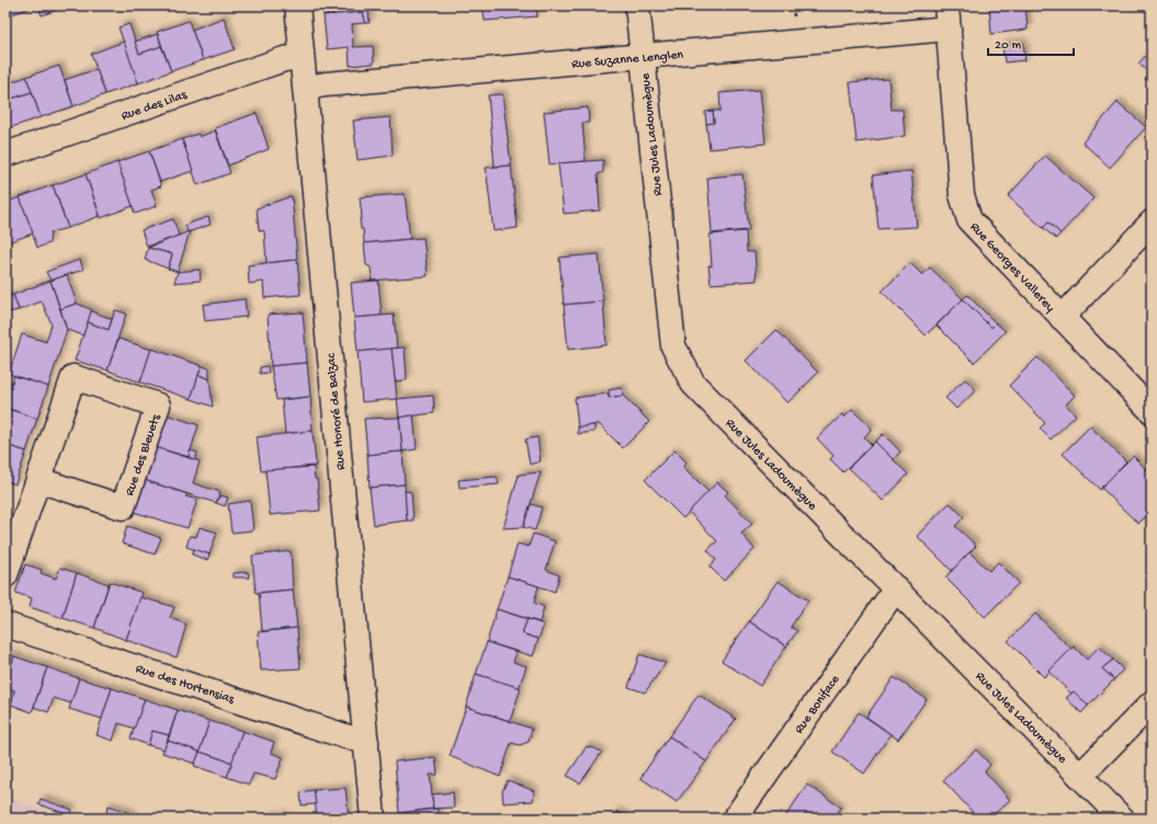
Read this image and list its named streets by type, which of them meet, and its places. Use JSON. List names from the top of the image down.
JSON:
{
  "streets": {
    "street": [
      "Rue Suzanne Lenglen",
      "Rue des Lilas",
      "Rue Jules Ladoumègue",
      "Rue Georges Vallerey",
      "Rue Honoré de Balzac",
      "Rue des Bleuets",
      "Rue des Hortensias",
      "Rue Boniface"
    ]
  },
  "crossings": [
    ["Rue Suzanne Lenglen", "Rue Jules Ladoumègue"],
    ["Rue Suzanne Lenglen", "Rue Georges Vallerey"],
    ["Rue Suzanne Lenglen", "Rue Honoré de Balzac"],
    ["Rue des Lilas", "Rue Honoré de Balzac"],
    ["Rue Jules Ladoumègue", "Rue Boniface"],
    ["Rue Honoré de Balzac", "Rue des Hortensias"]
  ],
  "scale_bar": "20 m"
}
